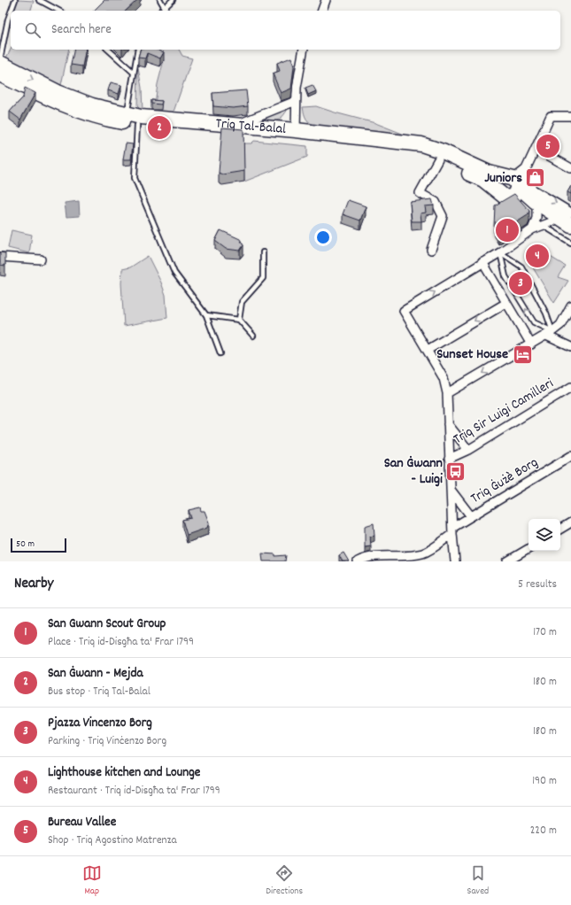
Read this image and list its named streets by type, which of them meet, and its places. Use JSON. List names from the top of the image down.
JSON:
{
  "streets": {
    "highway": ["Triq Tal-Balal"],
    "street": ["Triq Sir Luigi Camilleri", "Triq Ġużè Borg"]
  },
  "places": {
    "shop": ["Juniors"],
    "hotel": ["Sunset House"],
    "bus stop": ["San Ġwann - Luigi"]
  },
  "scale_bar": "50 m",
  "page": {
    "search": "Search here",
    "pins": [
      "2",
      "5",
      "1",
      "4",
      "3"
    ],
    "scale": "50 m",
    "heading": ["Nearby", "5 results"],
    "list": [
      {
        "mark": "1",
        "name": "San Gwann Scout Group",
        "note": "Place · Triq id-Disgħa ta' Frar 1799",
        "value": "170 m"
      },
      {
        "mark": "2",
        "name": "San Ġwann - Mejda",
        "note": "Bus stop · Triq Tal-Balal",
        "value": "180 m"
      },
      {
        "mark": "3",
        "name": "Pjazza Vincenzo Borg",
        "note": "Parking · Triq Vinċenzo Borg",
        "value": "180 m"
      },
      {
        "mark": "4",
        "name": "Lighthouse kitchen and Lounge",
        "note": "Restaurant · Triq id-Disgħa ta' Frar 1799",
        "value": "190 m"
      },
      {
        "mark": "5",
        "name": "Bureau Vallee",
        "note": "Shop · Triq Agostino Matrenza",
        "value": "220 m"
      }
    ],
    "nav": ["Map", "Directions", "Saved"]
  }
}
